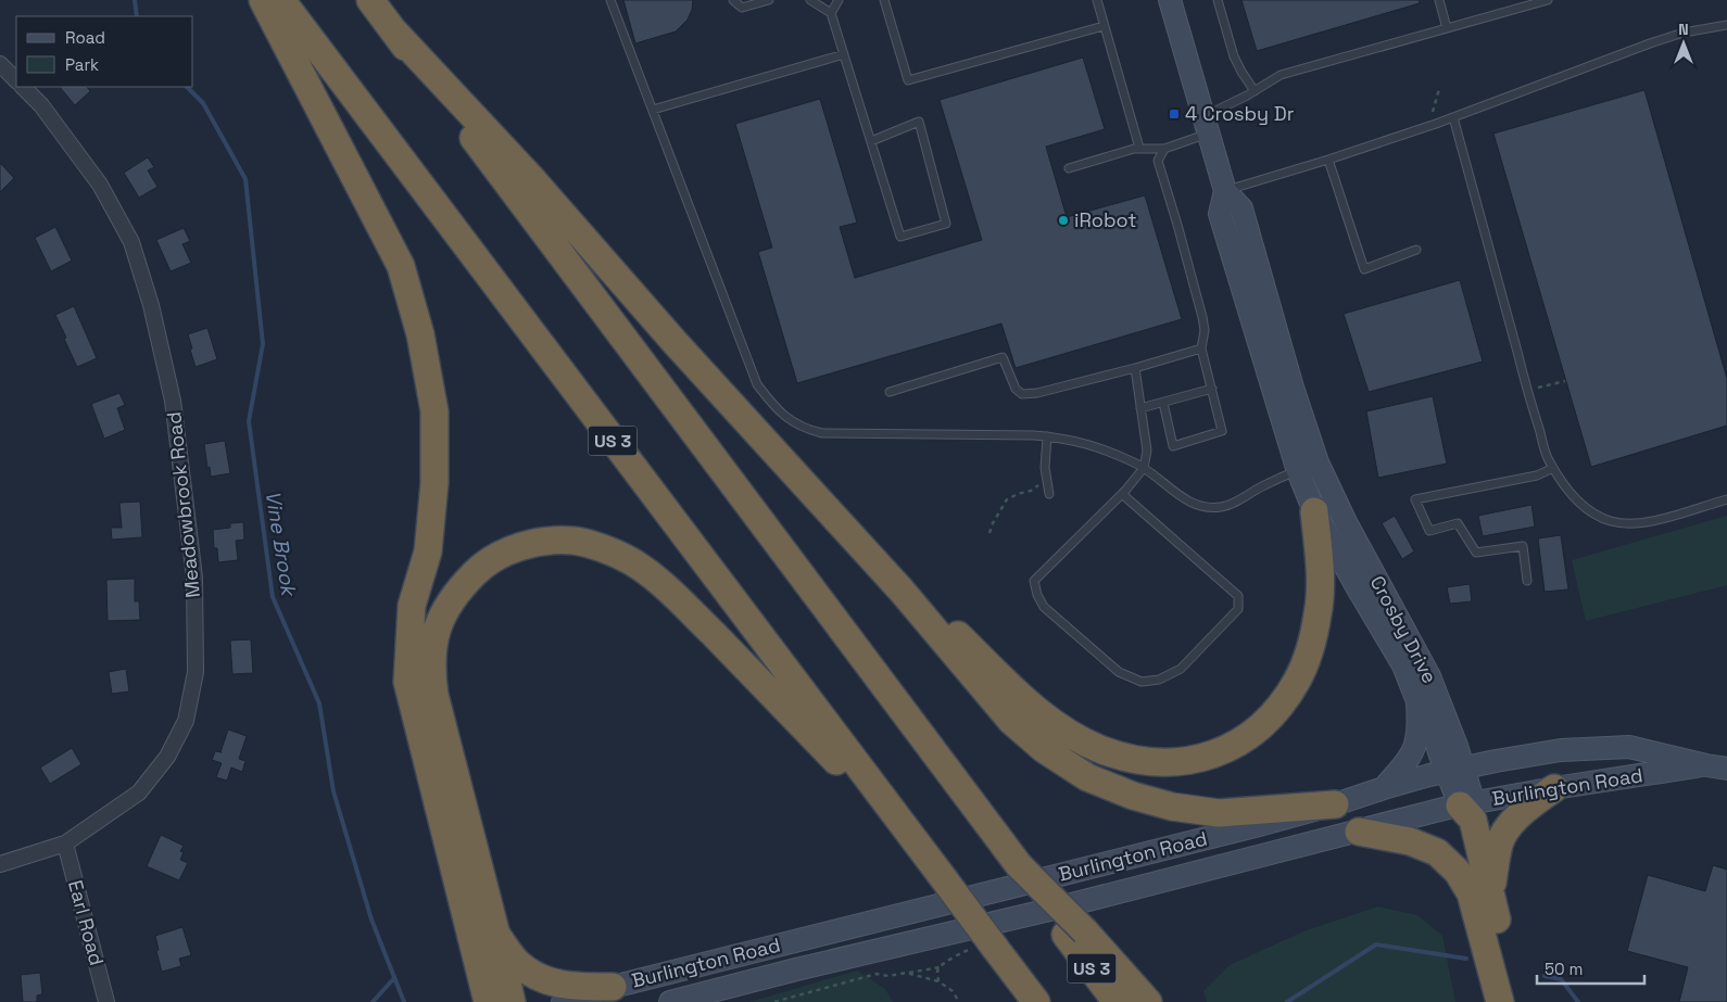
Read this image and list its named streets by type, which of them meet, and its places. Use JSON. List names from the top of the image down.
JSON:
{
  "streets": {
    "highway": ["US 3"],
    "main road": ["Crosby Drive", "Burlington Road"],
    "street": ["Meadowbrook Road", "Earl Road"]
  },
  "crossings": [
    ["Meadowbrook Road", "Earl Road"],
    ["Crosby Drive", "Burlington Road"]
  ],
  "water": ["Vine Brook"],
  "places": {
    "transit": ["4 Crosby Dr"],
    "other": ["iRobot"]
  },
  "legend": ["Road", "Park"],
  "scale_bar": "50 m",
  "north": "top"
}
